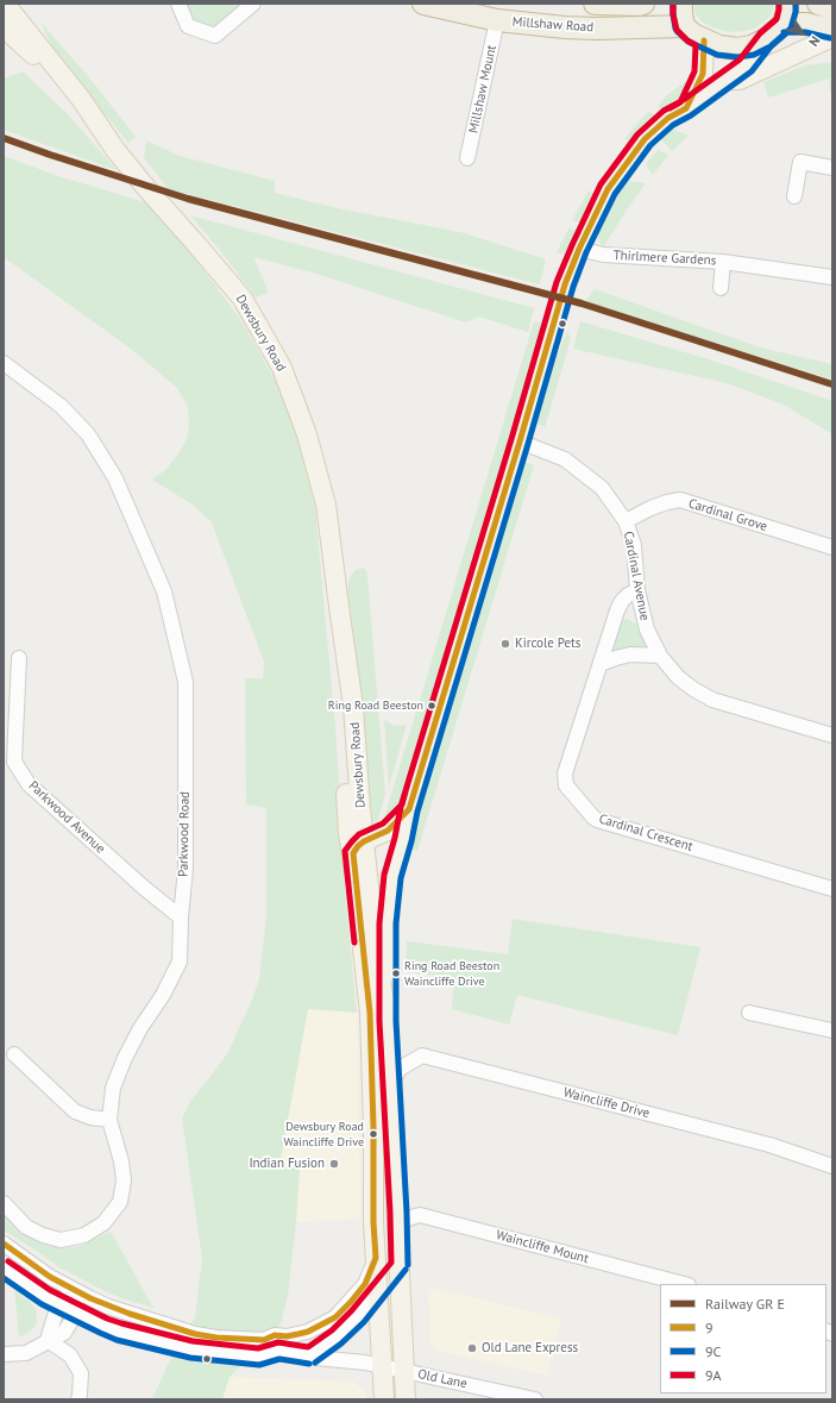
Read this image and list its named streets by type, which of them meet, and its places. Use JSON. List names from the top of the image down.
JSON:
{
  "streets": {
    "highway": ["Millshaw Road"],
    "main road": ["Dewsbury Road"],
    "street": [
      "Millshaw Mount",
      "Thirlmere Gardens",
      "Cardinal Grove",
      "Cardinal Avenue",
      "Parkwood Avenue",
      "Cardinal Crescent",
      "Parkwood Road",
      "Waincliffe Drive",
      "Waincliffe Mount",
      "Old Lane"
    ]
  },
  "crossings": [
    ["Millshaw Road", "Millshaw Mount"],
    ["Dewsbury Road", "Waincliffe Drive"],
    ["Dewsbury Road", "Waincliffe Mount"],
    ["Dewsbury Road", "Old Lane"],
    ["Cardinal Grove", "Cardinal Avenue"],
    ["Cardinal Avenue", "Cardinal Crescent"],
    ["Parkwood Avenue", "Parkwood Road"]
  ],
  "places": [
    "Kircole Pets",
    "Ring Road Beeston",
    "Ring Road Beeston Waincliffe Drive",
    "Dewsbury Road Waincliffe Drive",
    "Indian Fusion",
    "Old Lane Express"
  ],
  "lines": ["transit line 9C", "transit line 9A", "transit line 9"],
  "legend": [
    "Railway GR E",
    "9",
    "9C",
    "9A"
  ],
  "north": "bottom right"
}
